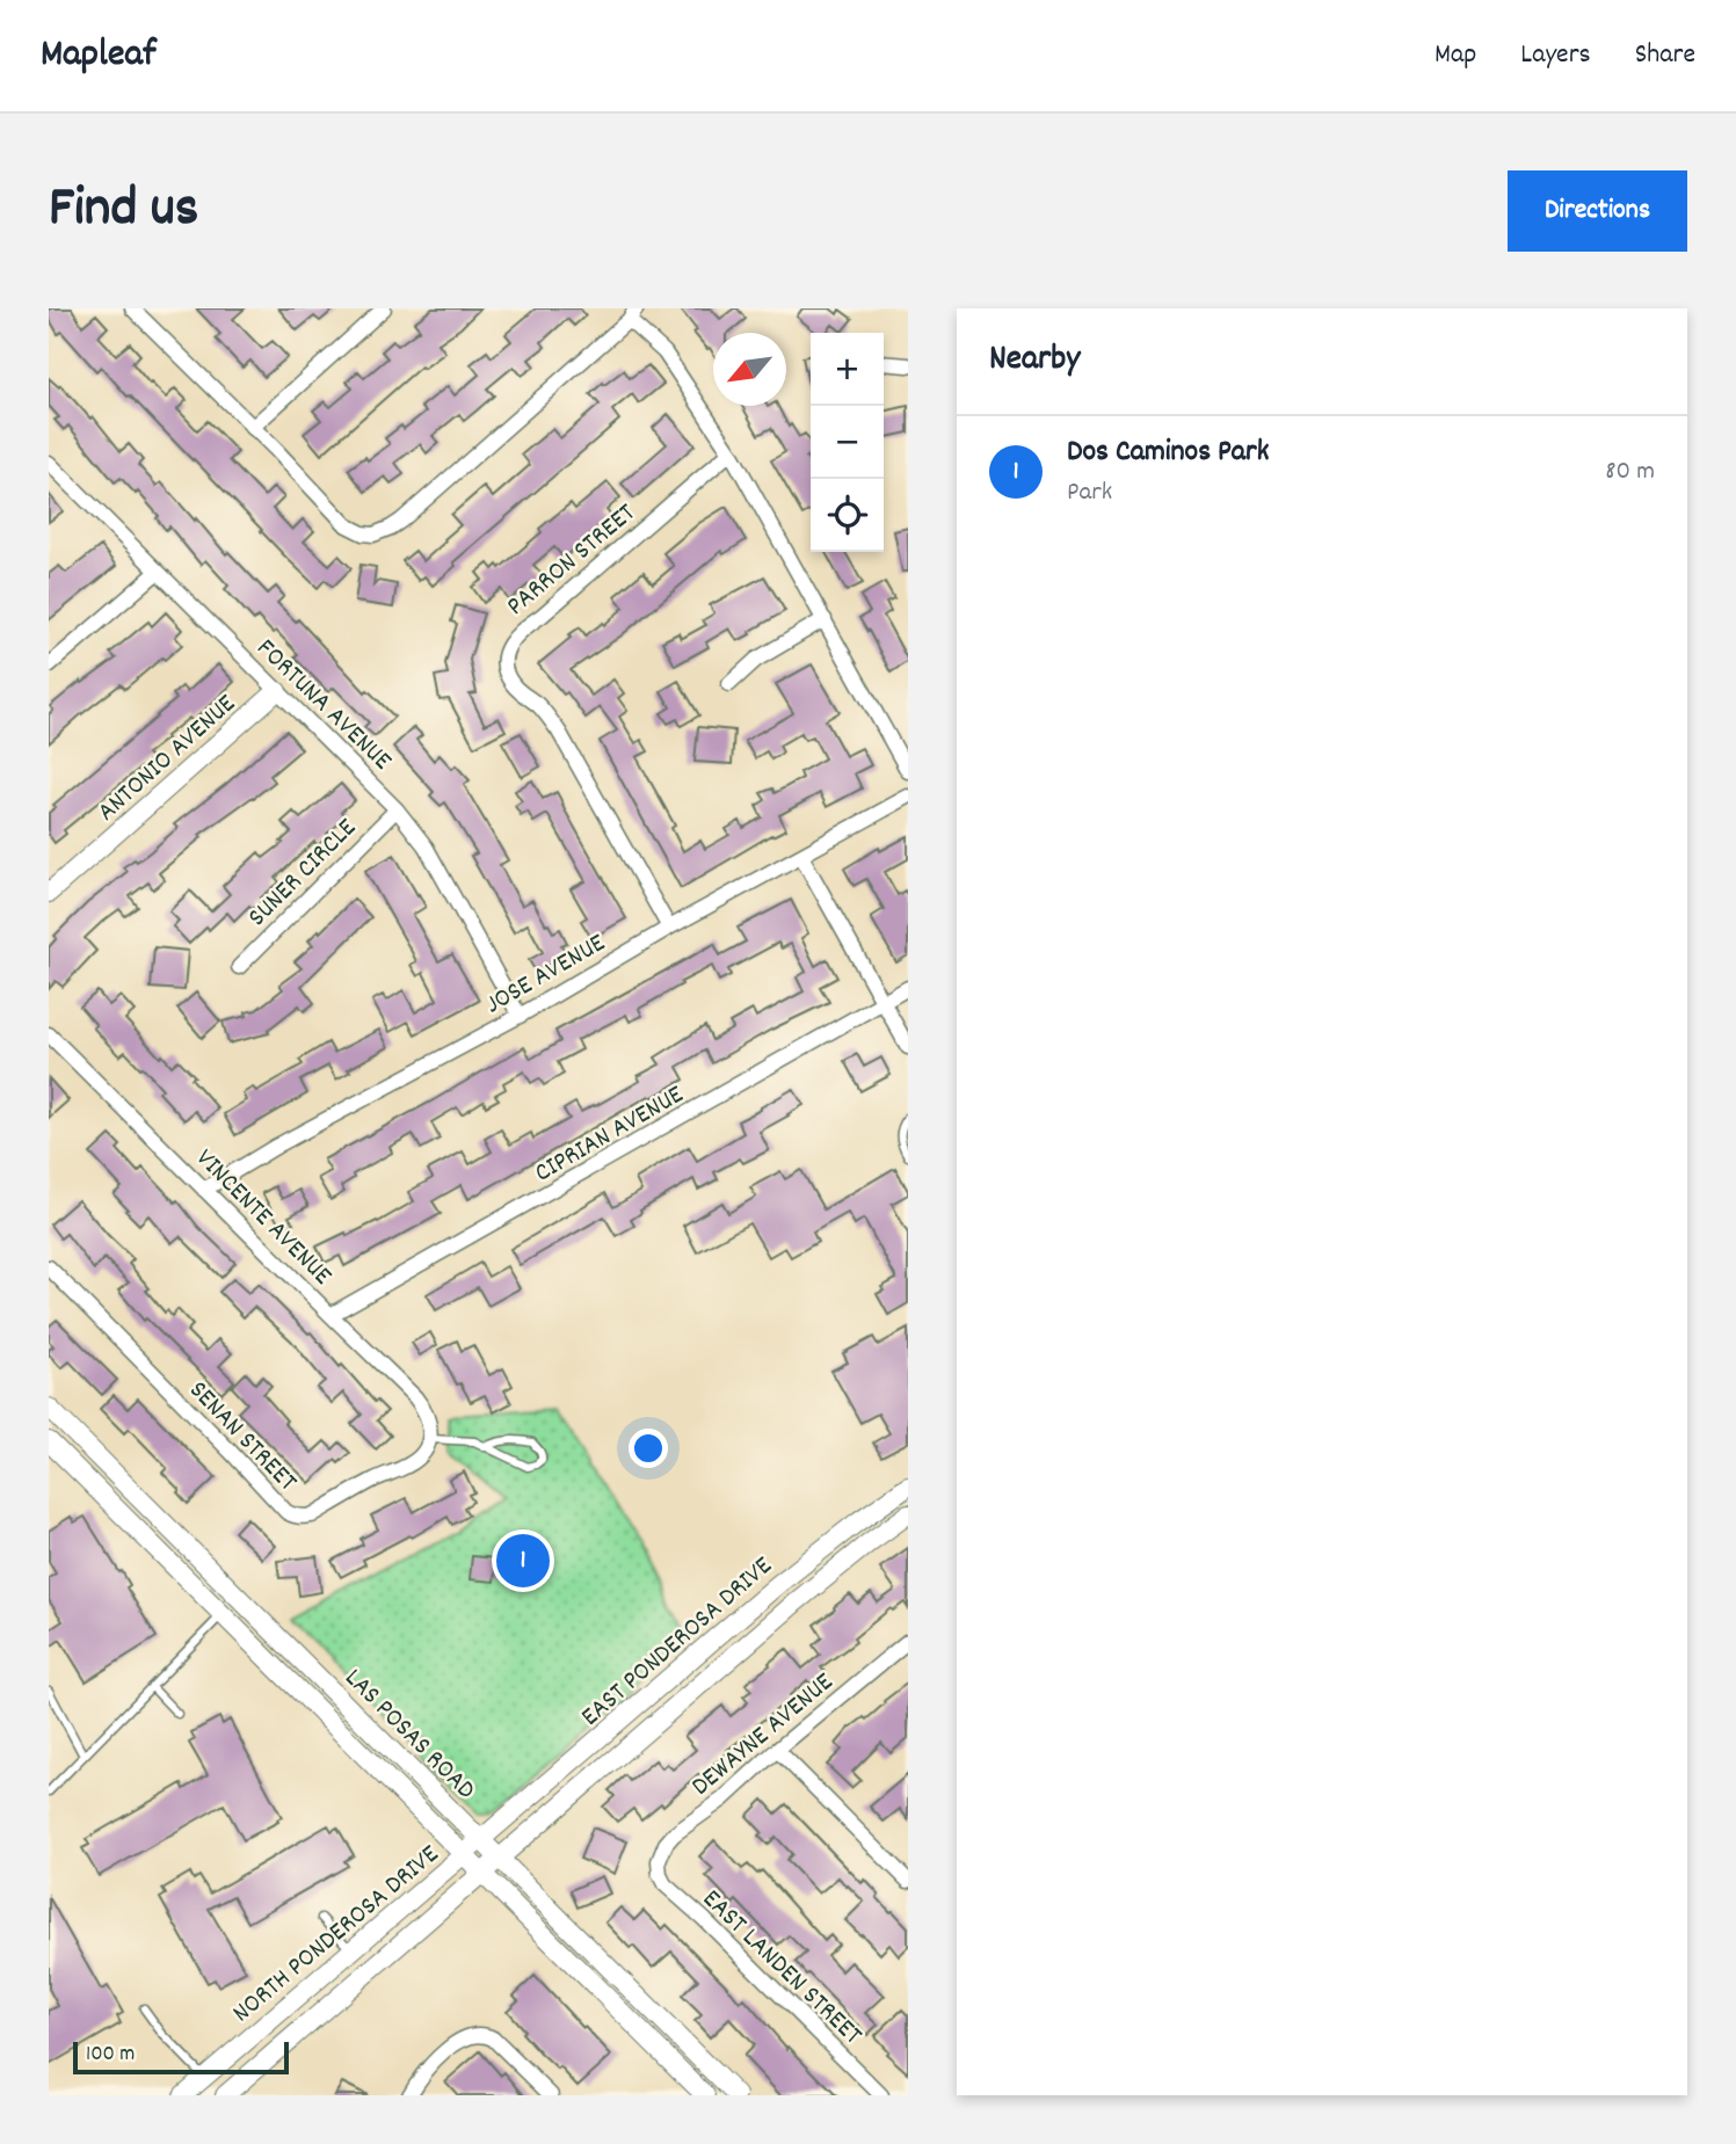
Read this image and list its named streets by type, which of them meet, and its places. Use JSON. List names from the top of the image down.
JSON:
{
  "streets": {
    "main road": [
      "ANTONIO AVENUE",
      "EAST PONDEROSA DRIVE",
      "LAS POSAS ROAD",
      "NORTH PONDEROSA DRIVE"
    ],
    "street": [
      "PARRON STREET",
      "FORTUNA AVENUE",
      "SUNER CIRCLE",
      "JOSE AVENUE",
      "CIPRIAN AVENUE",
      "VINCENTE AVENUE",
      "SENAN STREET",
      "DEWAYNE AVENUE",
      "EAST LANDEN STREET"
    ]
  },
  "crossings": [
    ["PARRON STREET", "JOSE AVENUE"],
    ["FORTUNA AVENUE", "ANTONIO AVENUE"],
    ["FORTUNA AVENUE", "SUNER CIRCLE"],
    ["FORTUNA AVENUE", "JOSE AVENUE"],
    ["JOSE AVENUE", "VINCENTE AVENUE"],
    ["CIPRIAN AVENUE", "VINCENTE AVENUE"],
    ["VINCENTE AVENUE", "SENAN STREET"],
    ["EAST PONDEROSA DRIVE", "LAS POSAS ROAD"],
    ["EAST PONDEROSA DRIVE", "NORTH PONDEROSA DRIVE"],
    ["LAS POSAS ROAD", "NORTH PONDEROSA DRIVE"],
    ["DEWAYNE AVENUE", "EAST LANDEN STREET"]
  ],
  "scale_bar": "100 m",
  "north": "bottom left",
  "page": {
    "header": "Mapleaf",
    "nav": ["Map", "Layers", "Share"],
    "title": "Find us",
    "buttons": "Directions",
    "heading": "Nearby",
    "map_buttons": ["+", "−"],
    "list": [
      {
        "mark": "1",
        "name": "Dos Caminos Park",
        "note": "Park",
        "value": "80 m"
      }
    ],
    "pins": "1",
    "scale": "100 m"
  }
}
